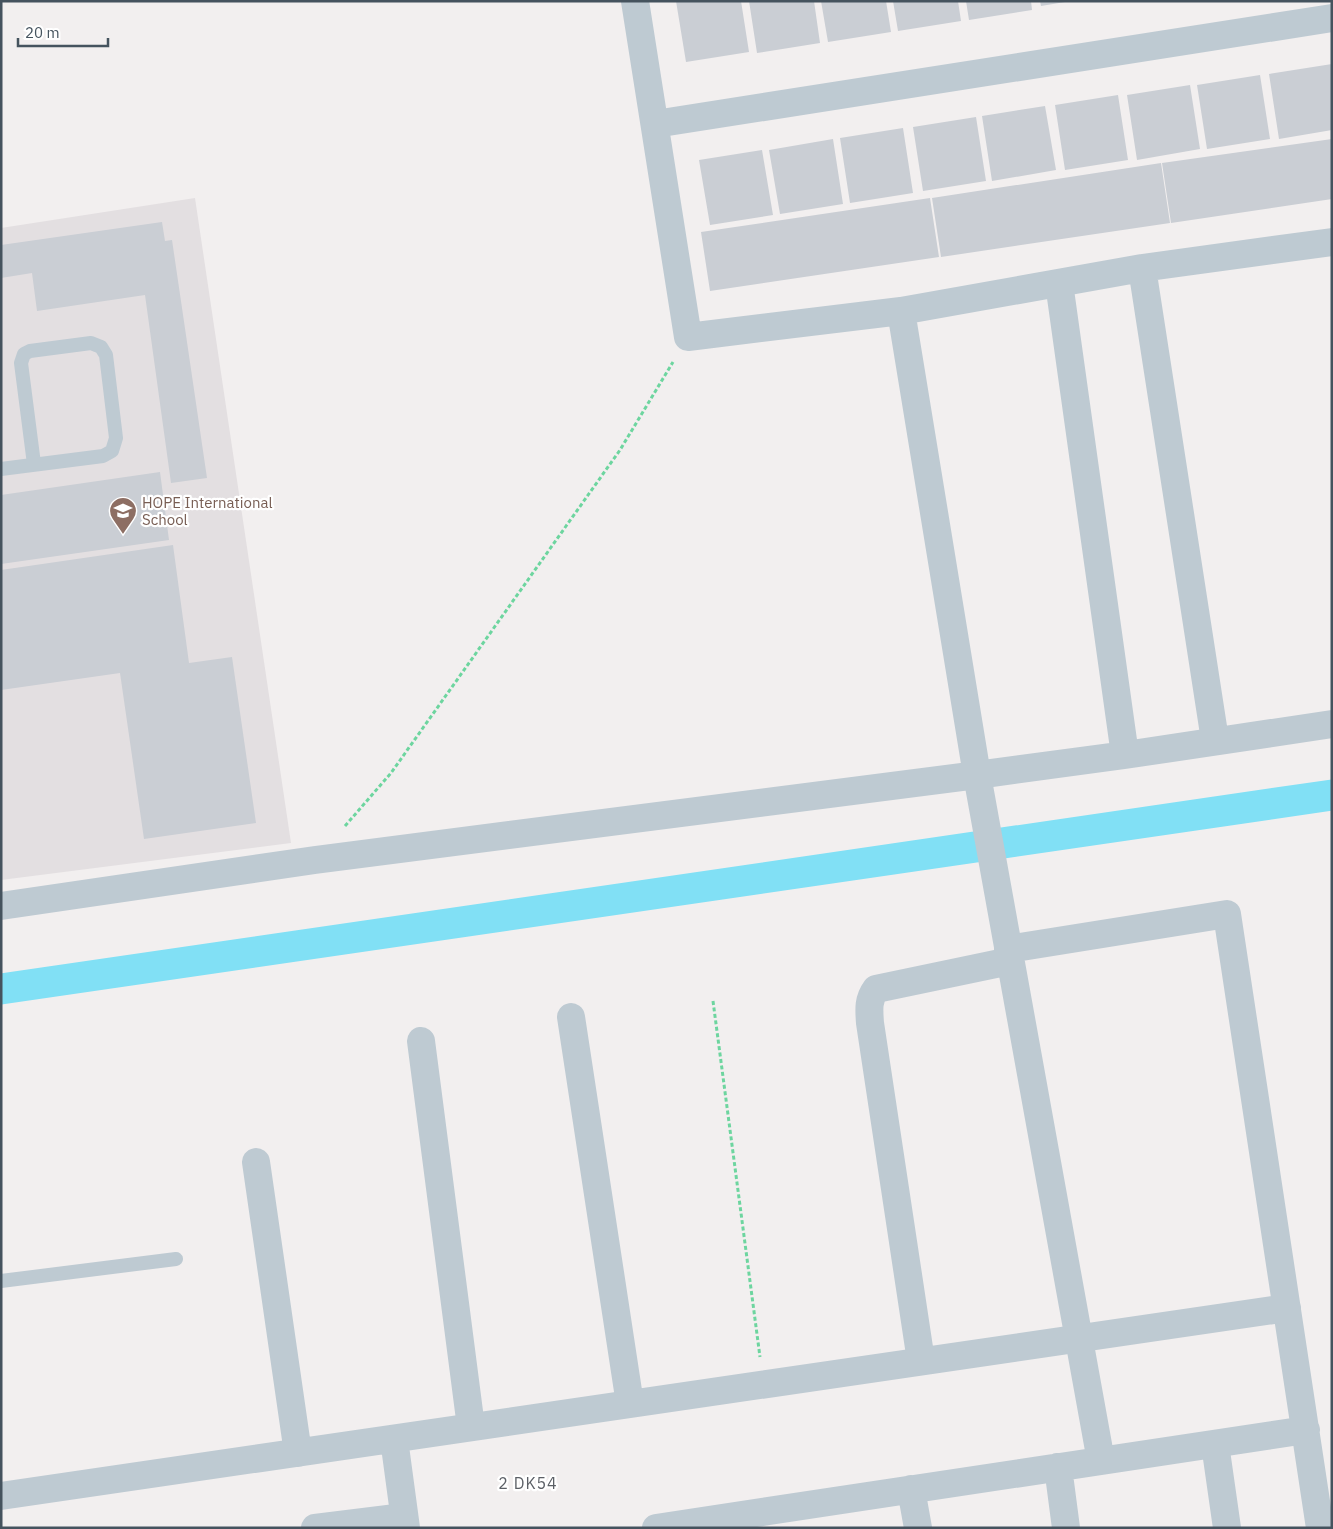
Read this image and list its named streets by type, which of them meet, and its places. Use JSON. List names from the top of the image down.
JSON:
{
  "districts": ["2 DK54"],
  "places": {
    "school or university": ["HOPE International School"]
  },
  "scale_bar": "20 m"
}
